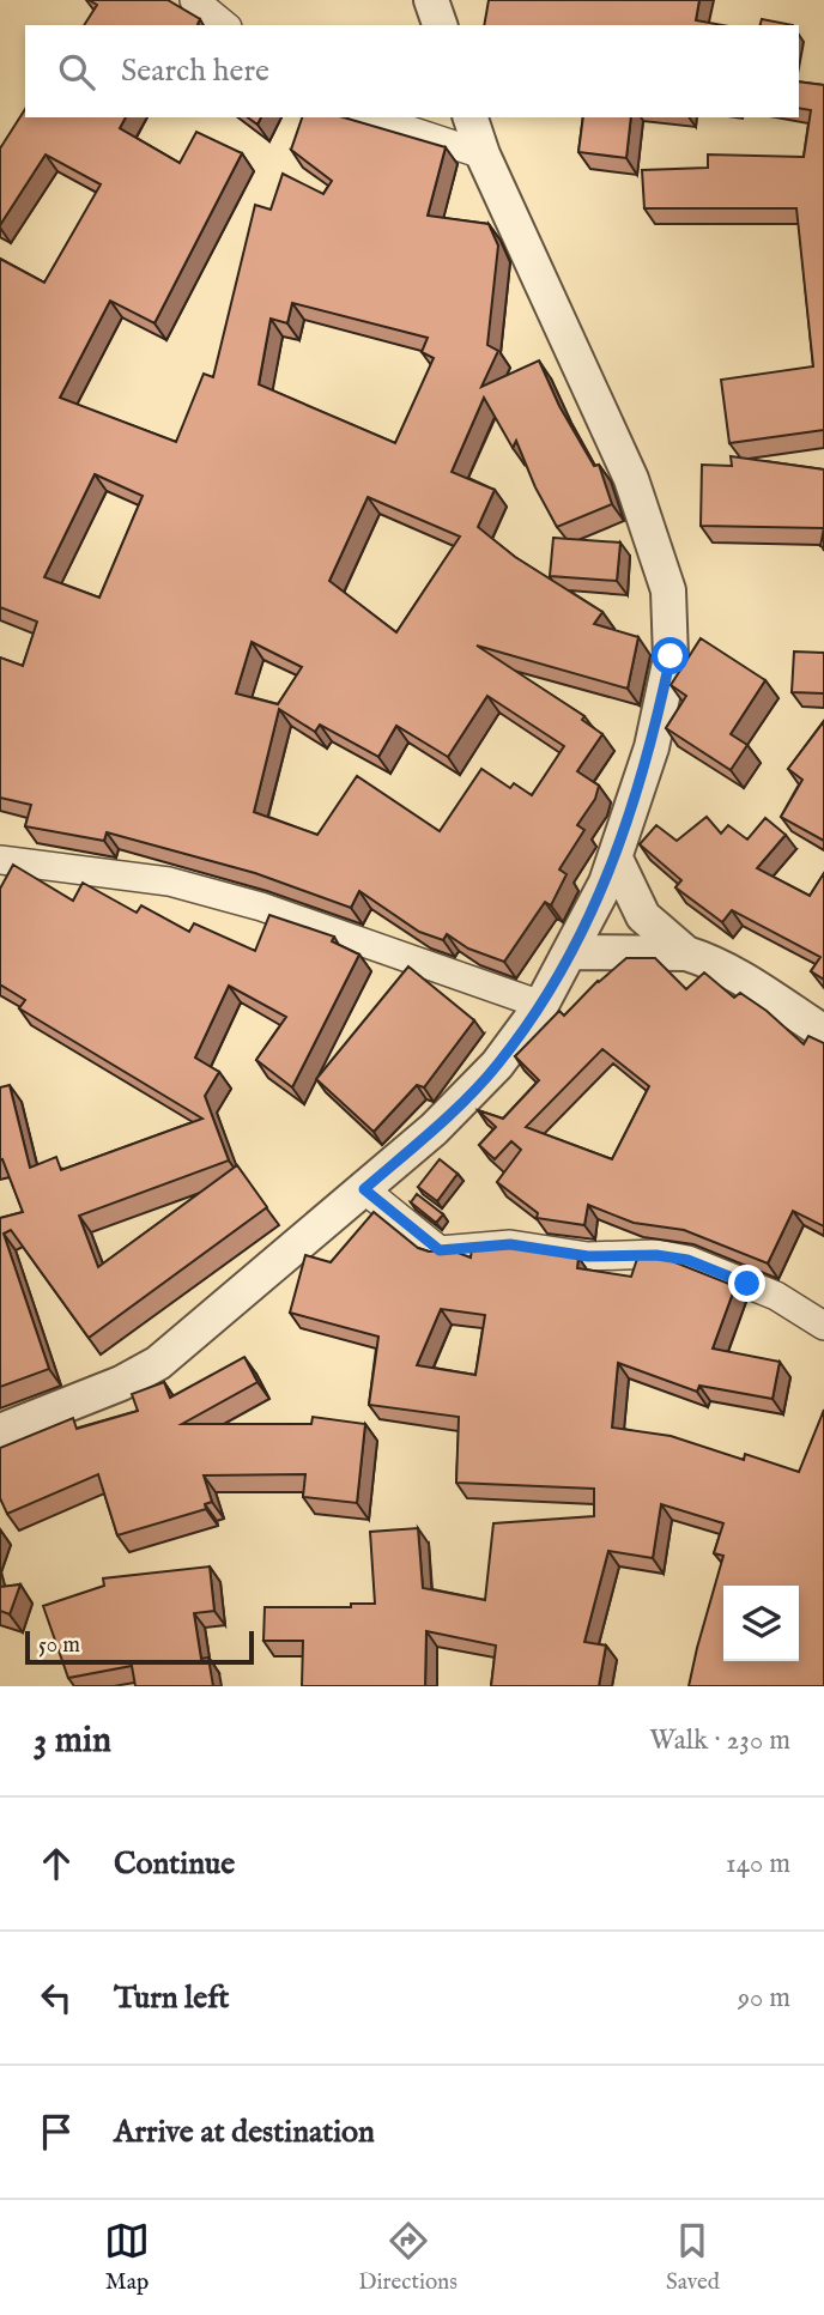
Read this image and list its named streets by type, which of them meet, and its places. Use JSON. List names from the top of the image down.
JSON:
{
  "scale_bar": "50 m",
  "page": {
    "search": "Search here",
    "scale": "50 m",
    "heading": ["3 min", "Walk · 230 m"],
    "list": [
      ["Continue", "140 m"],
      ["Turn left", "90 m"],
      "Arrive at destination"
    ],
    "nav": ["Map", "Directions", "Saved"]
  }
}
